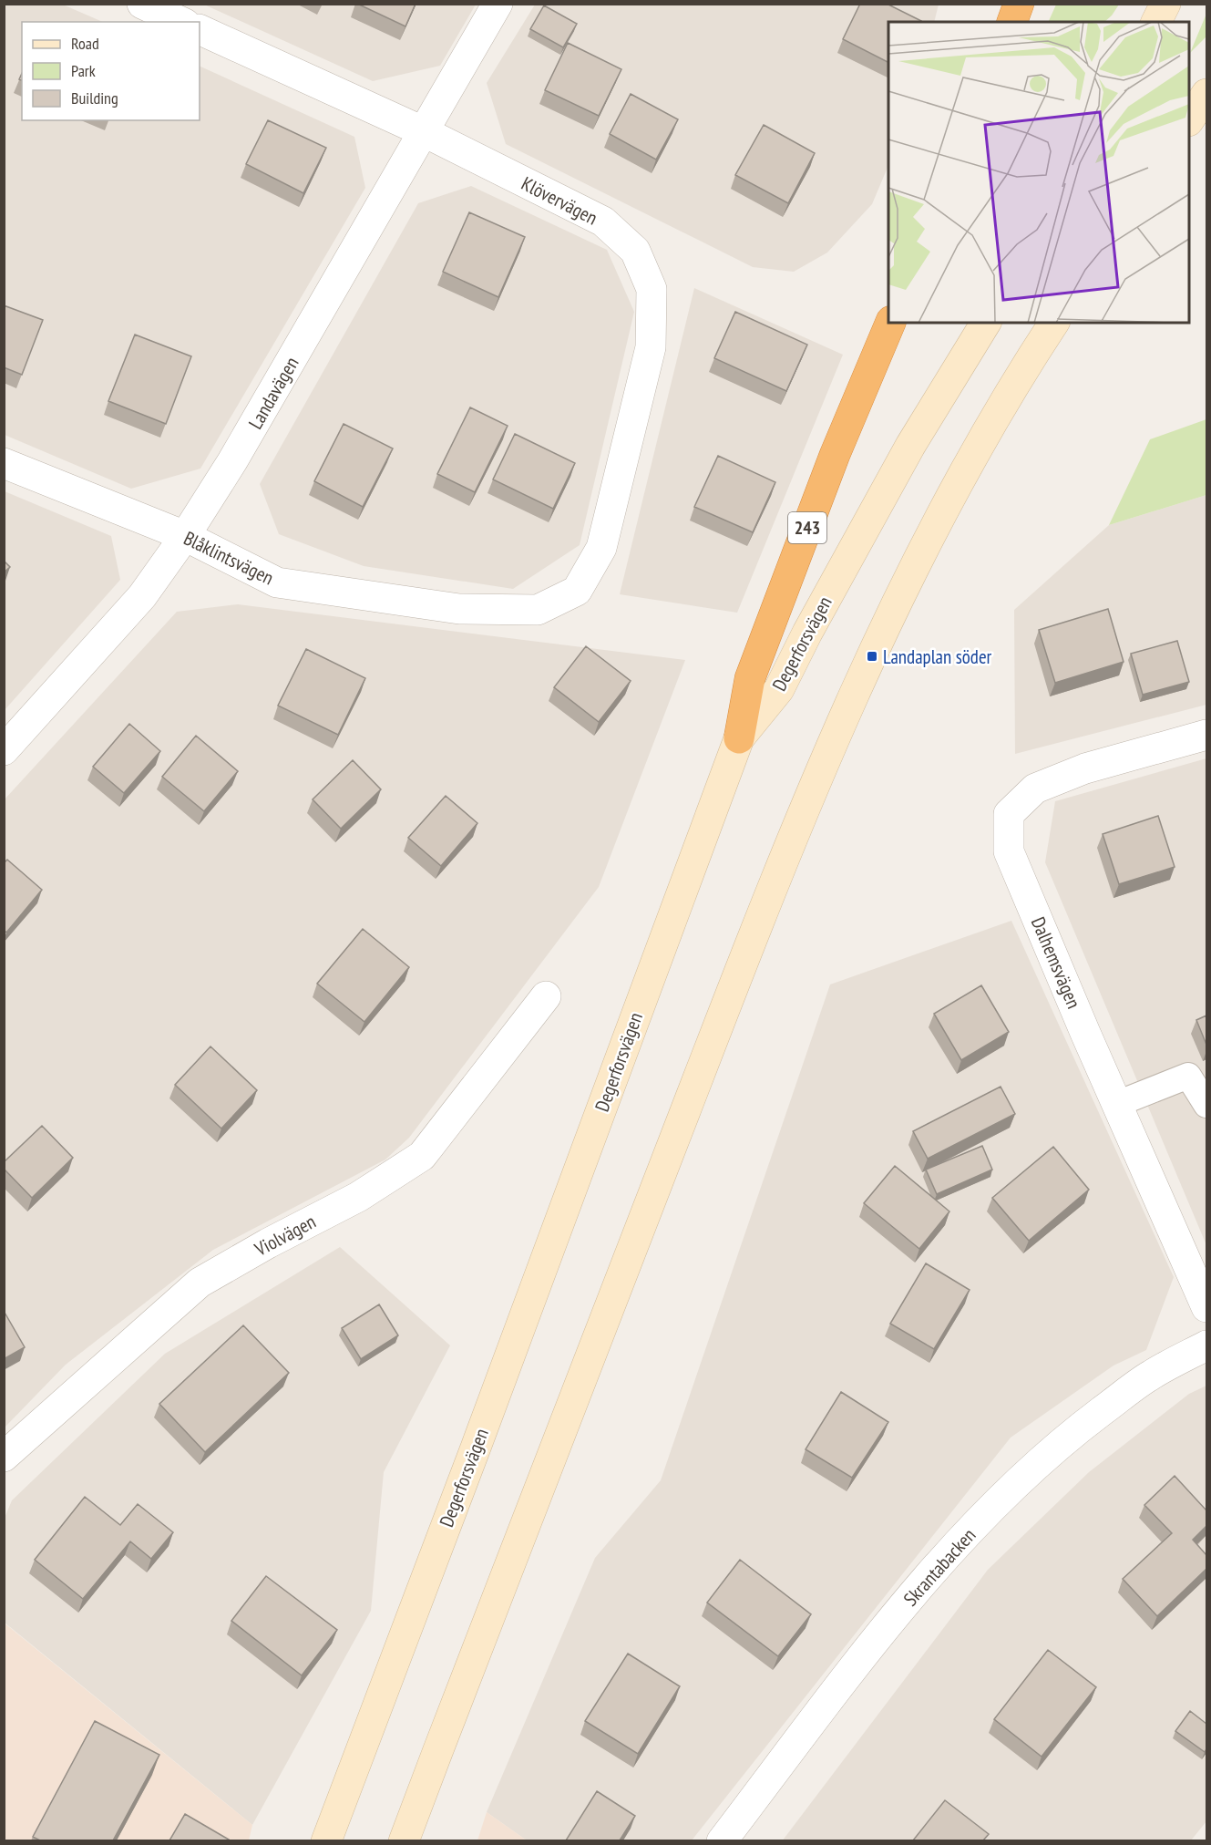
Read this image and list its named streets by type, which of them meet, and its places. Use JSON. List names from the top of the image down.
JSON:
{
  "streets": {
    "highway": ["243"],
    "main road": ["Degerforsvägen"],
    "street": [
      "Klövervägen",
      "Landavägen",
      "Blåklintsvägen",
      "Dalhemsvägen",
      "Violvägen",
      "Skrantabacken"
    ]
  },
  "crossings": [
    ["Klövervägen", "Landavägen"],
    ["Klövervägen", "Blåklintsvägen"],
    ["Landavägen", "Blåklintsvägen"],
    ["243", "Degerforsvägen"]
  ],
  "places": {
    "transit": ["Landaplan söder"]
  },
  "legend": ["Road", "Park", "Building"]
}
